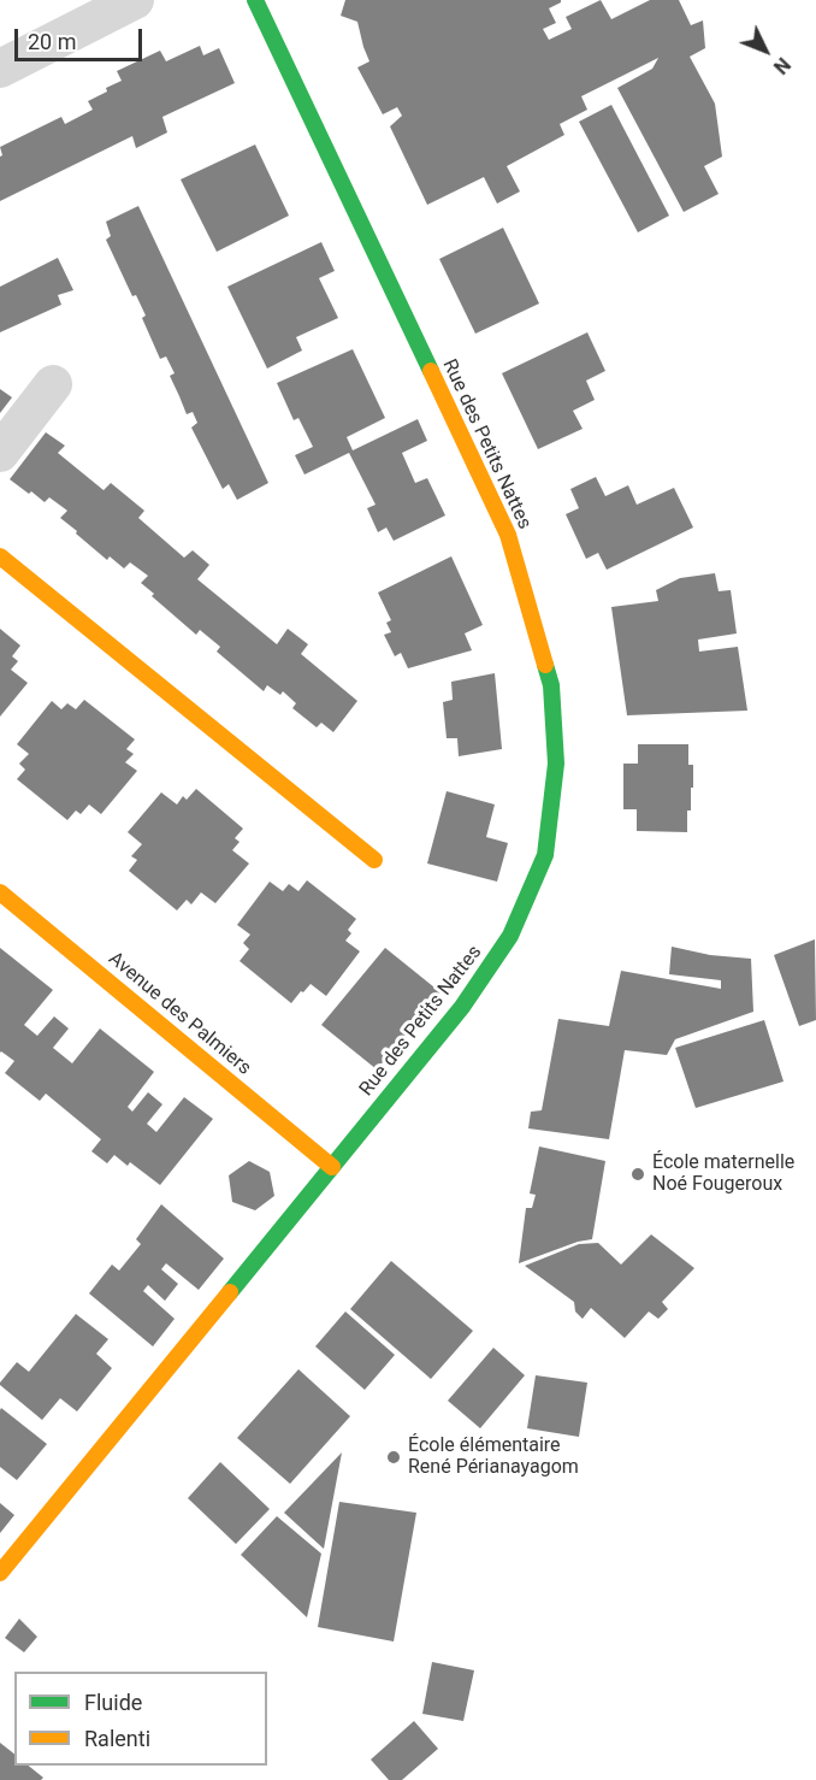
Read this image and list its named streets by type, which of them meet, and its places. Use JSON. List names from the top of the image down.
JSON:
{
  "streets": {
    "street": ["Rue des Petits Nattes", "Avenue des Palmiers"]
  },
  "crossings": [
    ["Rue des Petits Nattes", "Avenue des Palmiers"]
  ],
  "places": ["École maternelle Noé Fougeroux", "École élémentaire René Périanayagom"],
  "legend": ["Fluide", "Ralenti"],
  "scale_bar": "20 m",
  "north": "bottom right"
}
